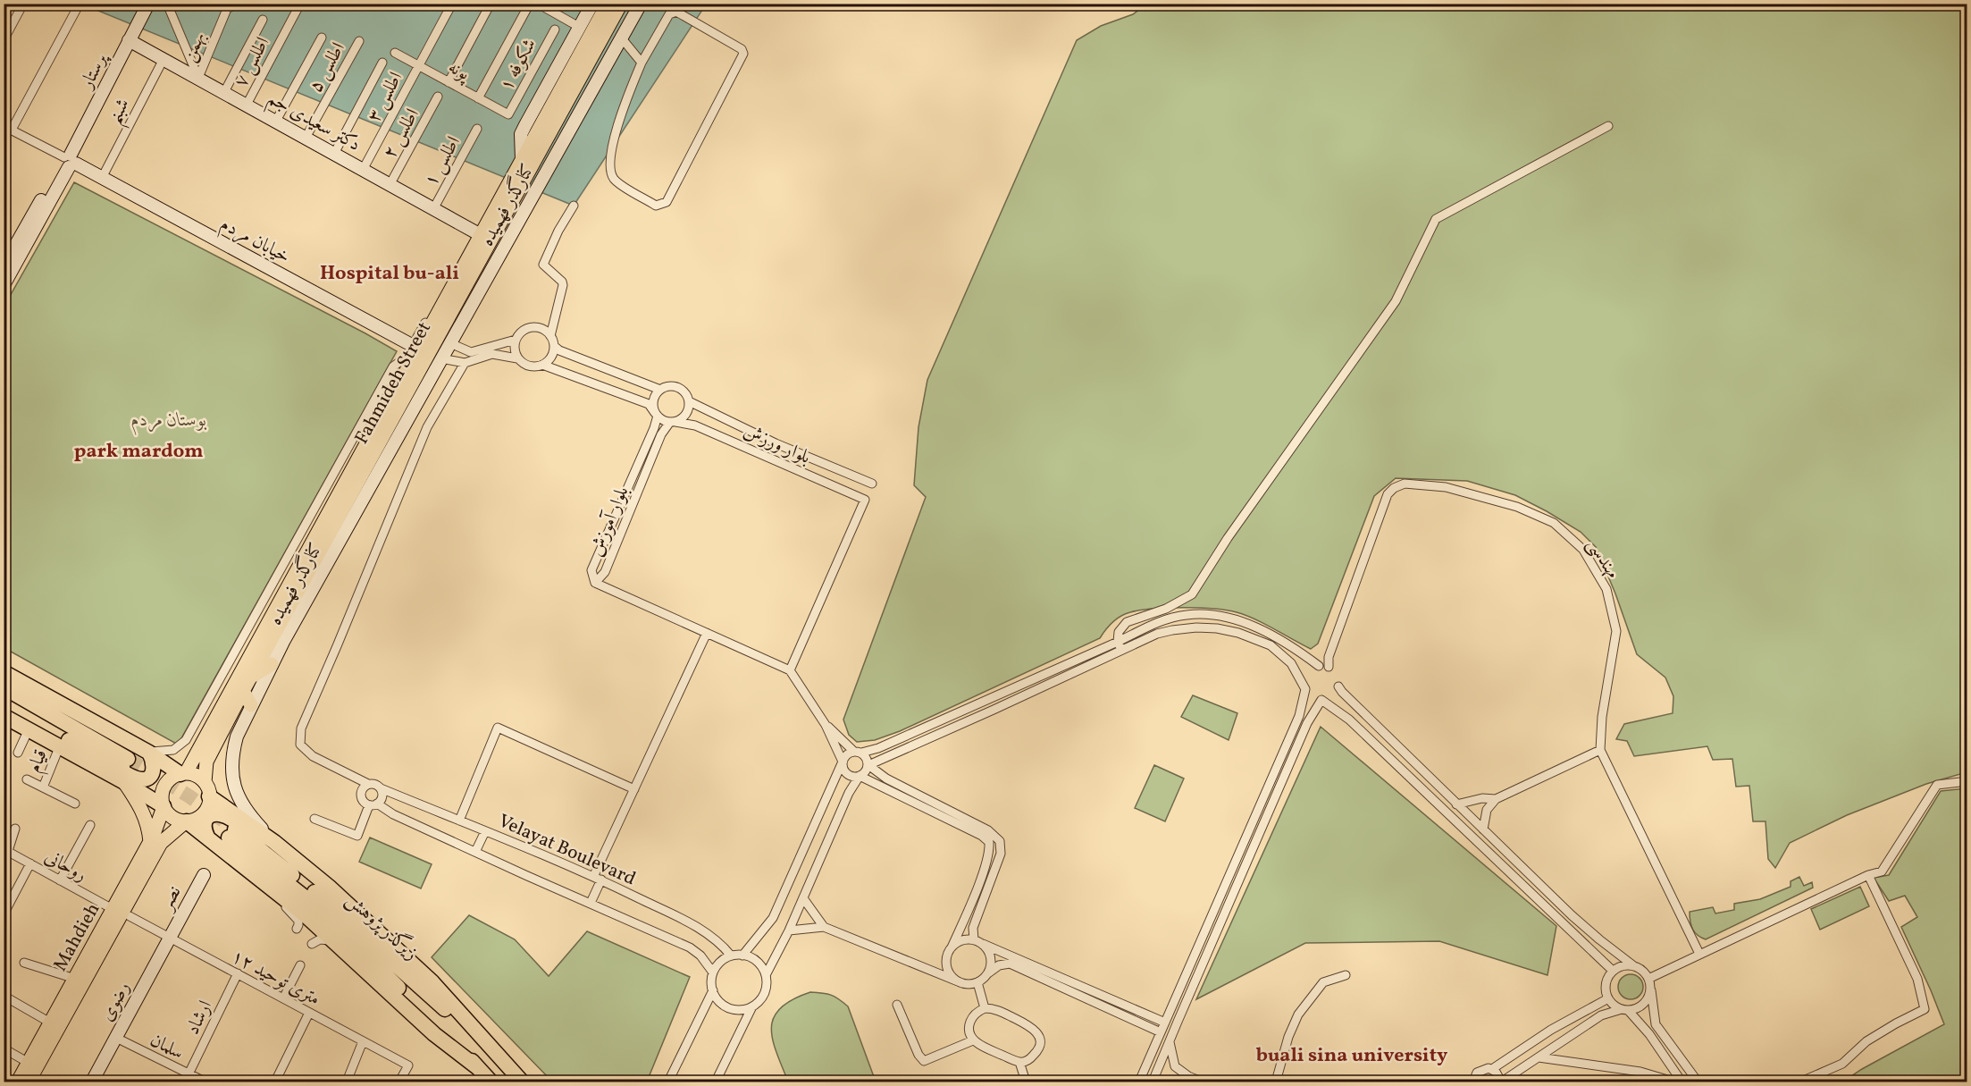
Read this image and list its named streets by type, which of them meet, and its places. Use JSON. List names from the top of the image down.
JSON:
{
  "streets": {
    "highway": ["زیرگذر پژوهش"],
    "main road": ["Fahmideh Street", "Mahdieh"],
    "street": [
      "بهمن",
      "اطلس ۷",
      "شکوفه ۱",
      "اطلس ۵",
      "پونه",
      "پرستار",
      "اطلس ۳",
      "شبنم",
      "دکتر سعیدی جم",
      "اطلس ۲",
      "اطلس ۱",
      "کنارگذر فهمیده",
      "خیابان مردم",
      "بلوار ورزش",
      "بلوار آموزش",
      "مهندسی",
      "قیام",
      "Velayat Boulevard",
      "روحانی",
      "نصر",
      "۱۲ متری توحید",
      "رضوی",
      "ارشاد",
      "سلمان"
    ]
  },
  "crossings": [
    ["بهمن", "دکتر سعیدی جم"],
    ["اطلس ۷", "دکتر سعیدی جم"],
    ["شکوفه ۱", "پونه"],
    ["اطلس ۵", "دکتر سعیدی جم"],
    ["پونه", "اطلس ۳"],
    ["پرستار", "دکتر سعیدی جم"],
    ["پرستار", "خیابان مردم"],
    ["اطلس ۳", "دکتر سعیدی جم"],
    ["شبنم", "دکتر سعیدی جم"],
    ["شبنم", "خیابان مردم"],
    ["دکتر سعیدی جم", "اطلس ۲"],
    ["دکتر سعیدی جم", "اطلس ۱"],
    ["دکتر سعیدی جم", "Fahmideh Street"],
    ["کنارگذر فهمیده", "خیابان مردم"],
    ["کنارگذر فهمیده", "Fahmideh Street"],
    ["خیابان مردم", "Fahmideh Street"],
    ["Fahmideh Street", "Mahdieh"],
    ["بلوار ورزش", "بلوار آموزش"],
    ["روحانی", "Mahdieh"],
    ["نصر", "۱۲ متری توحید"],
    ["نصر", "رضوی"],
    ["۱۲ متری توحید", "رضوی"],
    ["۱۲ متری توحید", "ارشاد"],
    ["رضوی", "سلمان"],
    ["ارشاد", "سلمان"]
  ],
  "districts": ["Hospital bu-ali", "park mardom", "buali sina university"],
  "parks": ["بوستان مردم"]
}
